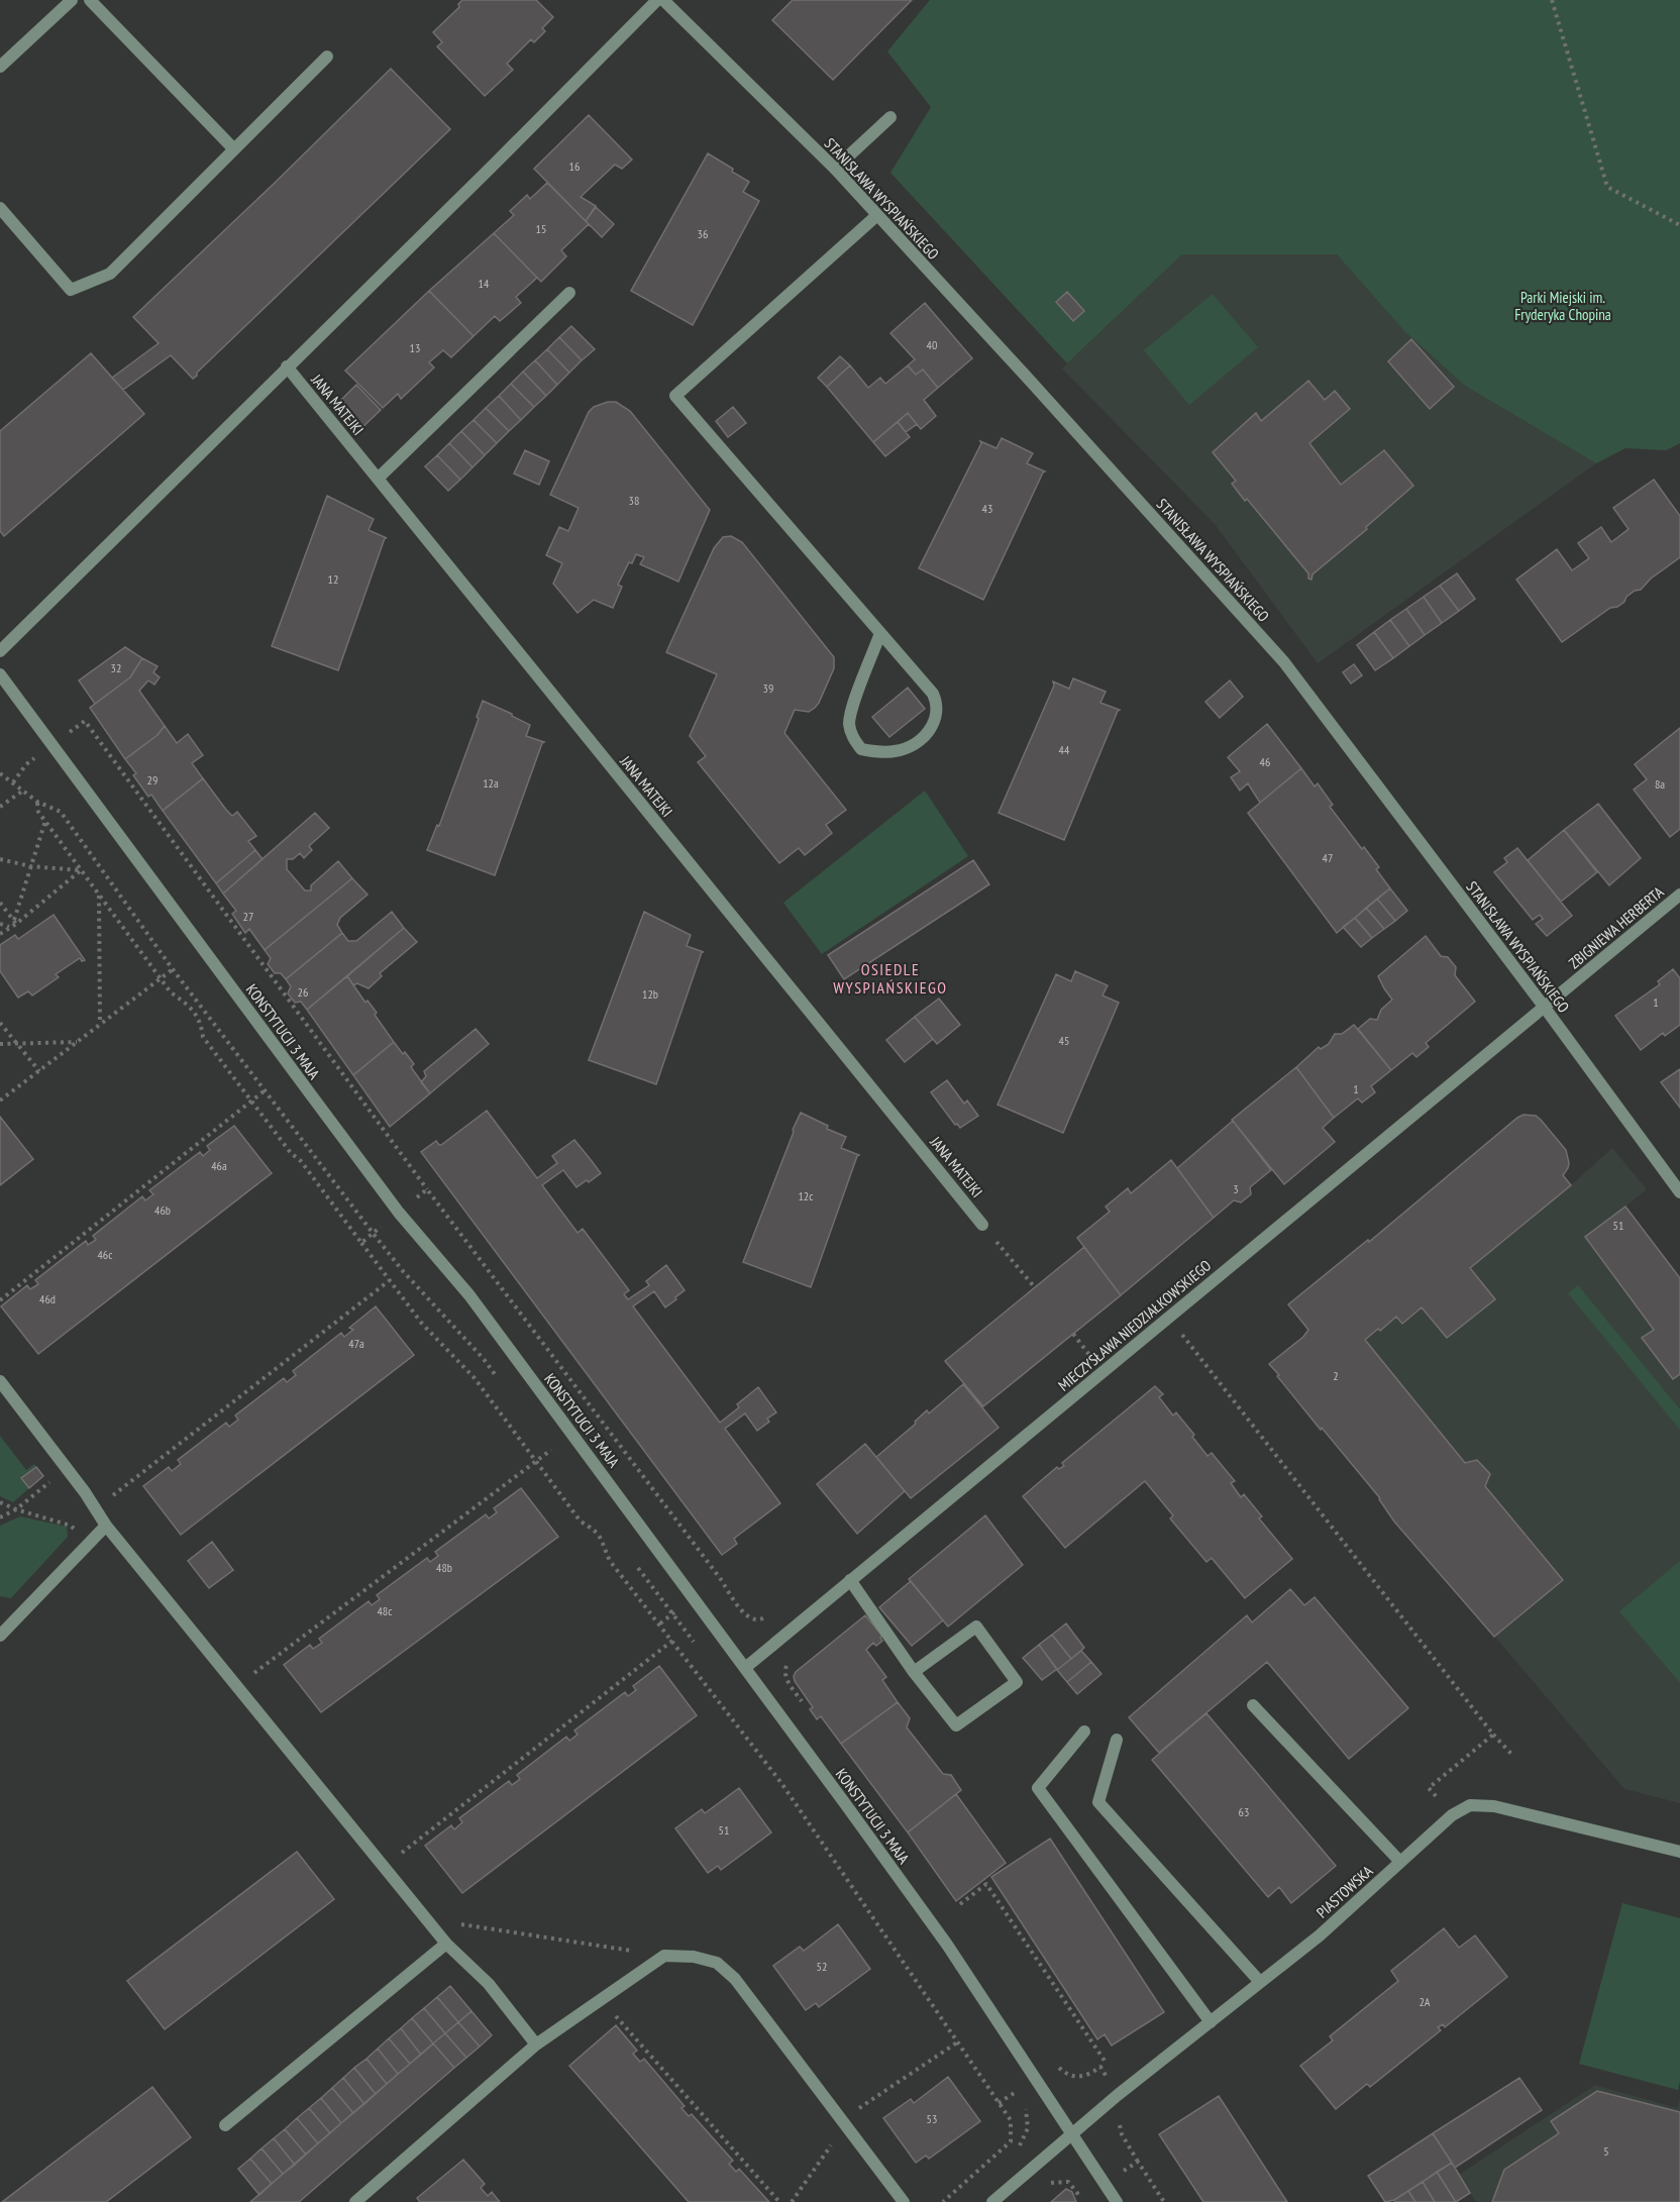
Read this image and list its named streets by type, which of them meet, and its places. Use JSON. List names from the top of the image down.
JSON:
{
  "streets": {
    "street": [
      "STANISŁAWA WYSPIAŃSKIEGO",
      "JANA MATEJKI",
      "ZBIGNIEWA HERBERTA",
      "KONSTYTUCJI 3 MAJA",
      "MIECZYSŁAWA NIEDZIAŁKOWSKIEGO",
      "PIASTOWSKA"
    ]
  },
  "crossings": [
    ["STANISŁAWA WYSPIAŃSKIEGO", "ZBIGNIEWA HERBERTA"],
    ["STANISŁAWA WYSPIAŃSKIEGO", "MIECZYSŁAWA NIEDZIAŁKOWSKIEGO"],
    ["ZBIGNIEWA HERBERTA", "MIECZYSŁAWA NIEDZIAŁKOWSKIEGO"],
    ["KONSTYTUCJI 3 MAJA", "MIECZYSŁAWA NIEDZIAŁKOWSKIEGO"],
    ["KONSTYTUCJI 3 MAJA", "PIASTOWSKA"]
  ],
  "districts": ["OSIEDLE WYSPIAŃSKIEGO"],
  "parks": ["Parki Miejski im. Fryderyka Chopina"],
  "house_numbers": [
    "16",
    "15",
    "36",
    "14",
    "40",
    "13",
    "38",
    "43",
    "12",
    "32",
    "39",
    "44",
    "46",
    "29",
    "12a",
    "8a",
    "47",
    "27",
    "26",
    "12b",
    "1",
    "45",
    "1",
    "46a",
    "3",
    "12c",
    "46b",
    "51",
    "46c",
    "46d",
    "47a",
    "2",
    "48b",
    "48c",
    "63",
    "51",
    "52",
    "2A",
    "53",
    "5"
  ]
}
